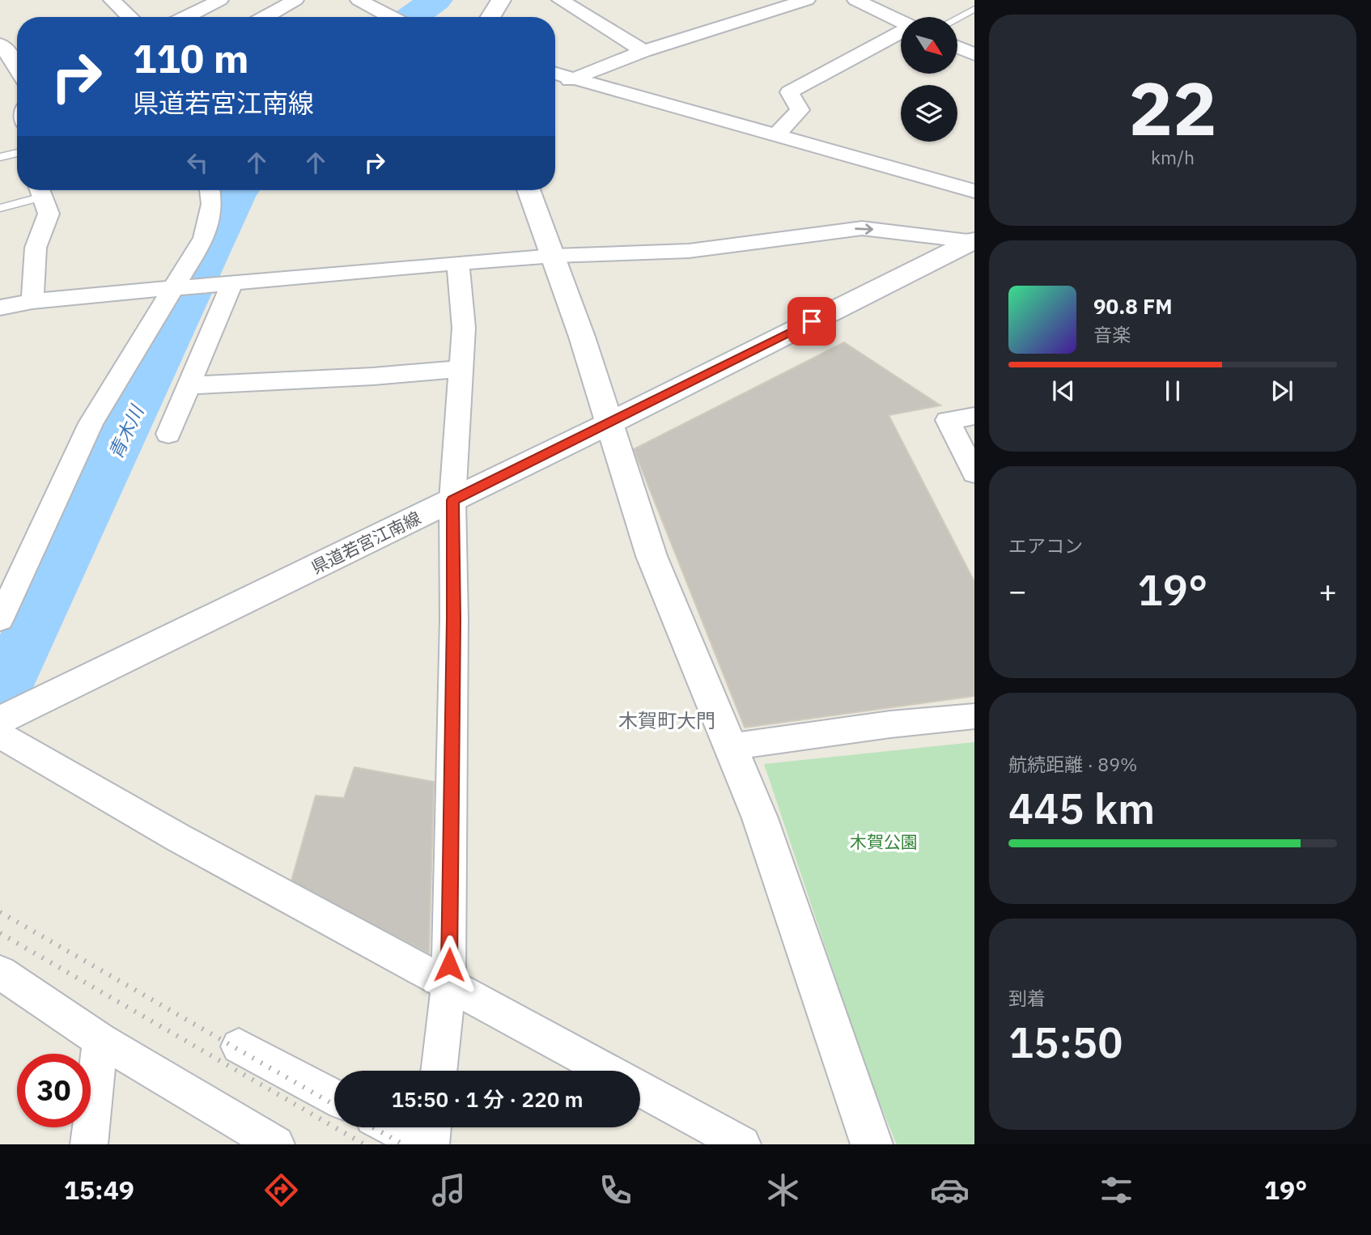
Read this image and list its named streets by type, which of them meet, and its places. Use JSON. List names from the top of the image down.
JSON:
{
  "streets": {
    "street": ["県道若宮江南線"]
  },
  "districts": ["木賀町大門"],
  "water": ["青木川"],
  "parks": ["木賀公園"],
  "north": "bottom right",
  "page": {
    "tile": [
      ["22", "km/h"],
      "エアコン",
      ["航続距離 · 89%", "445 km"],
      ["到着", "15:50"]
    ],
    "turn": ["110 m", "県道若宮江南線"],
    "song": ["90.8 FM", "音楽"],
    "heat": ["−", "19°", "+"],
    "limit": "30",
    "trip": "15:50 · 1 分 · 220 m",
    "tabs": ["15:49", "19°"]
  }
}
